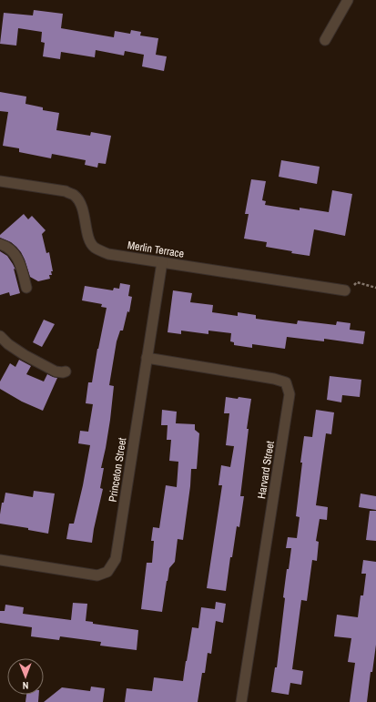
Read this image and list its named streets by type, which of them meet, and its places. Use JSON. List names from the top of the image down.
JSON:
{
  "streets": {
    "street": ["Merlin Terrace", "Princeton Street", "Harvard Street"]
  },
  "crossings": [
    ["Merlin Terrace", "Princeton Street"],
    ["Princeton Street", "Harvard Street"]
  ],
  "north": "bottom"
}
